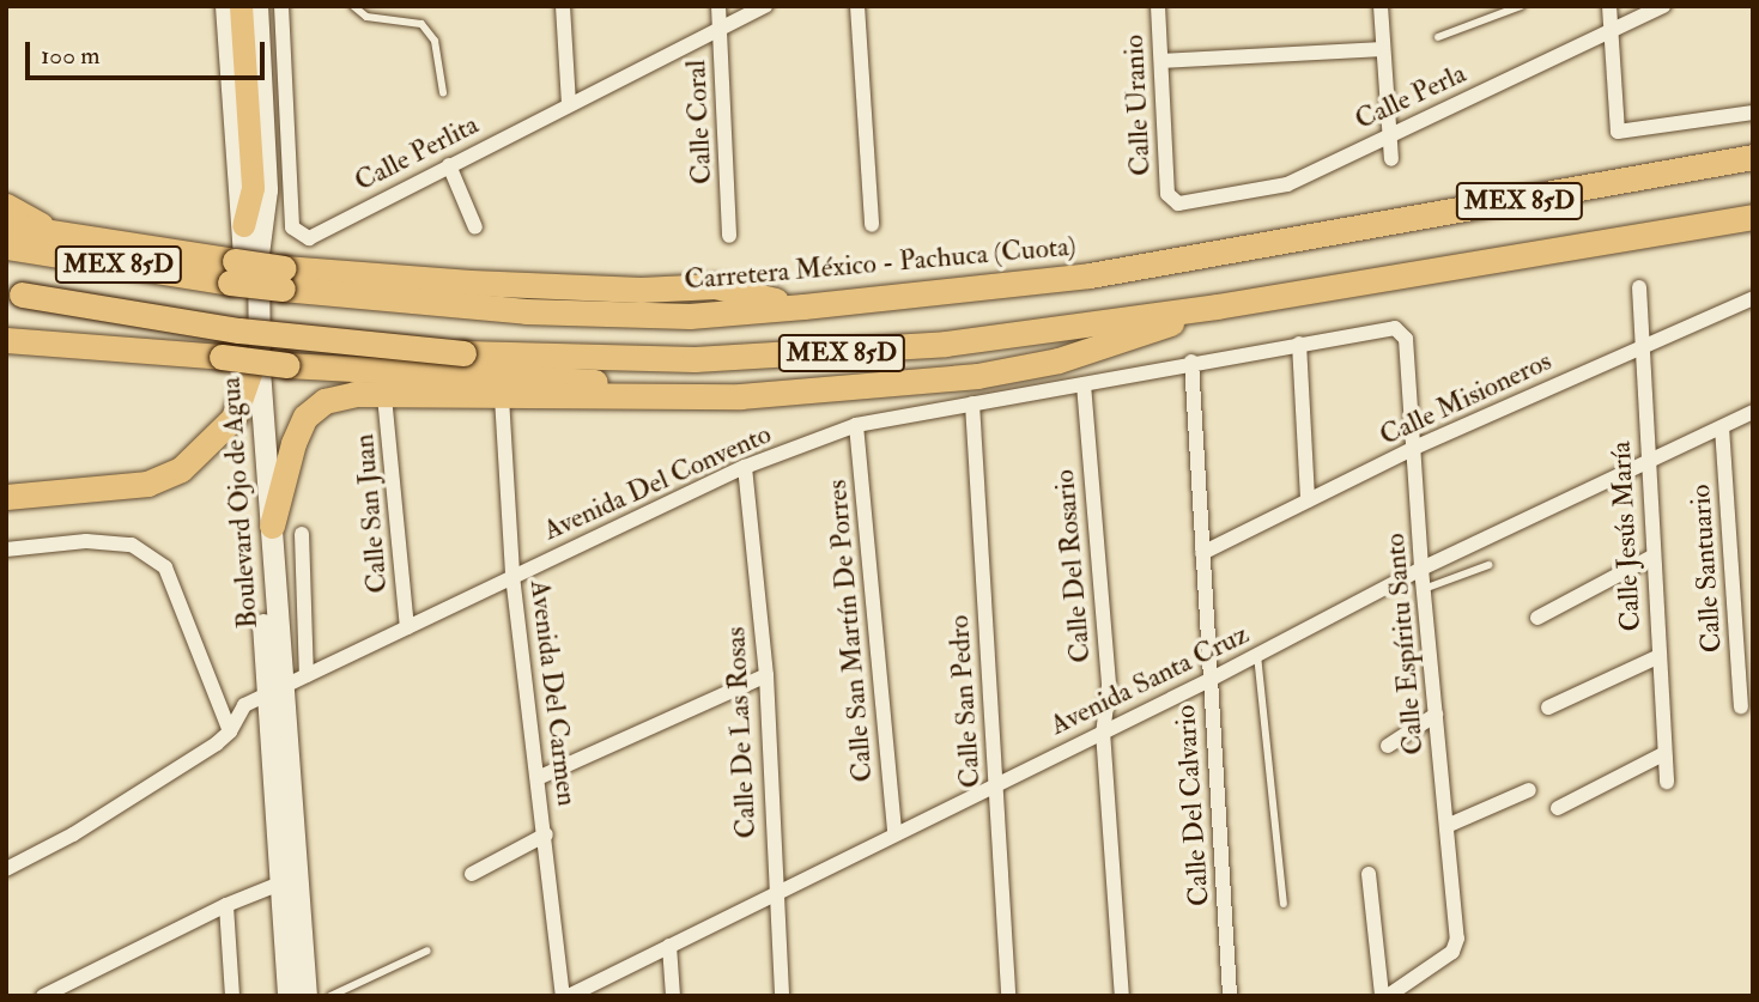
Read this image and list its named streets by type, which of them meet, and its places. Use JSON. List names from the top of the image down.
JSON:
{
  "streets": {
    "highway": ["MEX 85D", "Carretera México - Pachuca (Cuota)"],
    "main road": ["Boulevard Ojo de Agua"],
    "street": [
      "Calle Perla",
      "Calle Uranio",
      "Calle Coral",
      "Calle Perlita",
      "Calle Misioneros",
      "Avenida Del Convento",
      "Calle San Juan",
      "Calle Jesús María",
      "Calle Del Rosario",
      "Calle Santuario",
      "Calle San Martín De Porres",
      "Calle Espíritu Santo",
      "Avenida Santa Cruz",
      "Avenida Del Carmen",
      "Calle San Pedro",
      "Calle De Las Rosas",
      "Calle Del Calvario"
    ]
  },
  "crossings": [
    ["Calle Perla", "Calle Uranio"],
    ["Calle Coral", "Calle Perlita"],
    ["Calle Misioneros", "Calle Jesús María"],
    ["Calle Misioneros", "Calle Espíritu Santo"],
    ["Calle Misioneros", "Calle Del Calvario"],
    ["Avenida Del Convento", "Boulevard Ojo de Agua"],
    ["Avenida Del Convento", "Calle San Juan"],
    ["Avenida Del Convento", "Calle Del Rosario"],
    ["Avenida Del Convento", "Calle San Martín De Porres"],
    ["Avenida Del Convento", "Calle Espíritu Santo"],
    ["Avenida Del Convento", "Avenida Del Carmen"],
    ["Avenida Del Convento", "Calle San Pedro"],
    ["Avenida Del Convento", "Calle De Las Rosas"],
    ["Avenida Del Convento", "Calle Del Calvario"],
    ["Calle Jesús María", "Avenida Santa Cruz"],
    ["Calle Del Rosario", "Avenida Santa Cruz"],
    ["Calle Santuario", "Avenida Santa Cruz"],
    ["Calle San Martín De Porres", "Avenida Santa Cruz"],
    ["Calle Espíritu Santo", "Avenida Santa Cruz"],
    ["Avenida Santa Cruz", "Avenida Del Carmen"],
    ["Avenida Santa Cruz", "Calle San Pedro"],
    ["Avenida Santa Cruz", "Calle De Las Rosas"],
    ["Avenida Santa Cruz", "Calle Del Calvario"]
  ],
  "scale_bar": "100 m"
}
